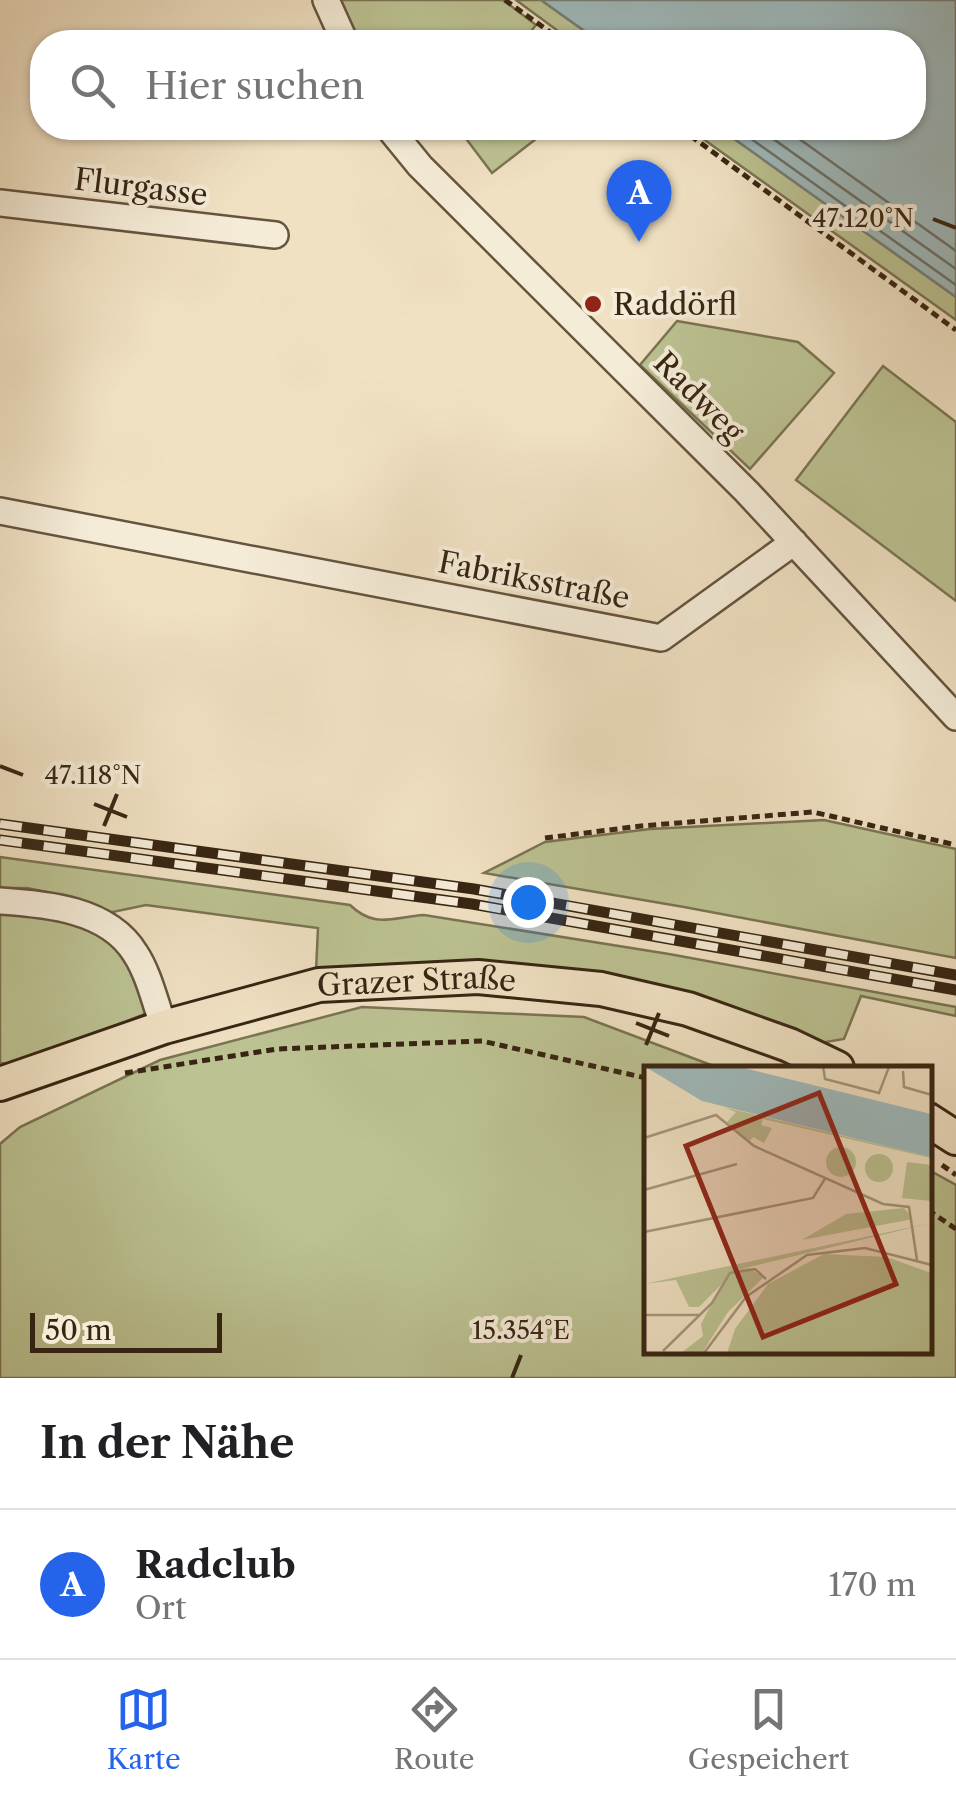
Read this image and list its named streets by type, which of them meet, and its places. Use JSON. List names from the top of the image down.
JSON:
{
  "streets": {
    "main road": ["Grazer Straße"],
    "street": ["Flurgasse", "Radweg", "Fabriksstraße"]
  },
  "crossings": [
    ["Radweg", "Fabriksstraße"]
  ],
  "places": ["Raddörfl"],
  "scale_bar": "50 m",
  "page": {
    "search": "Hier suchen",
    "pins": "A",
    "scale": "50 m",
    "heading": "In der Nähe",
    "list": [
      {
        "mark": "A",
        "name": "Radclub",
        "note": "Ort",
        "value": "170 m"
      }
    ],
    "nav": ["Karte", "Route", "Gespeichert"]
  },
  "coordinates": ["47.120°N", "47.118°N", "15.354°E"]
}
